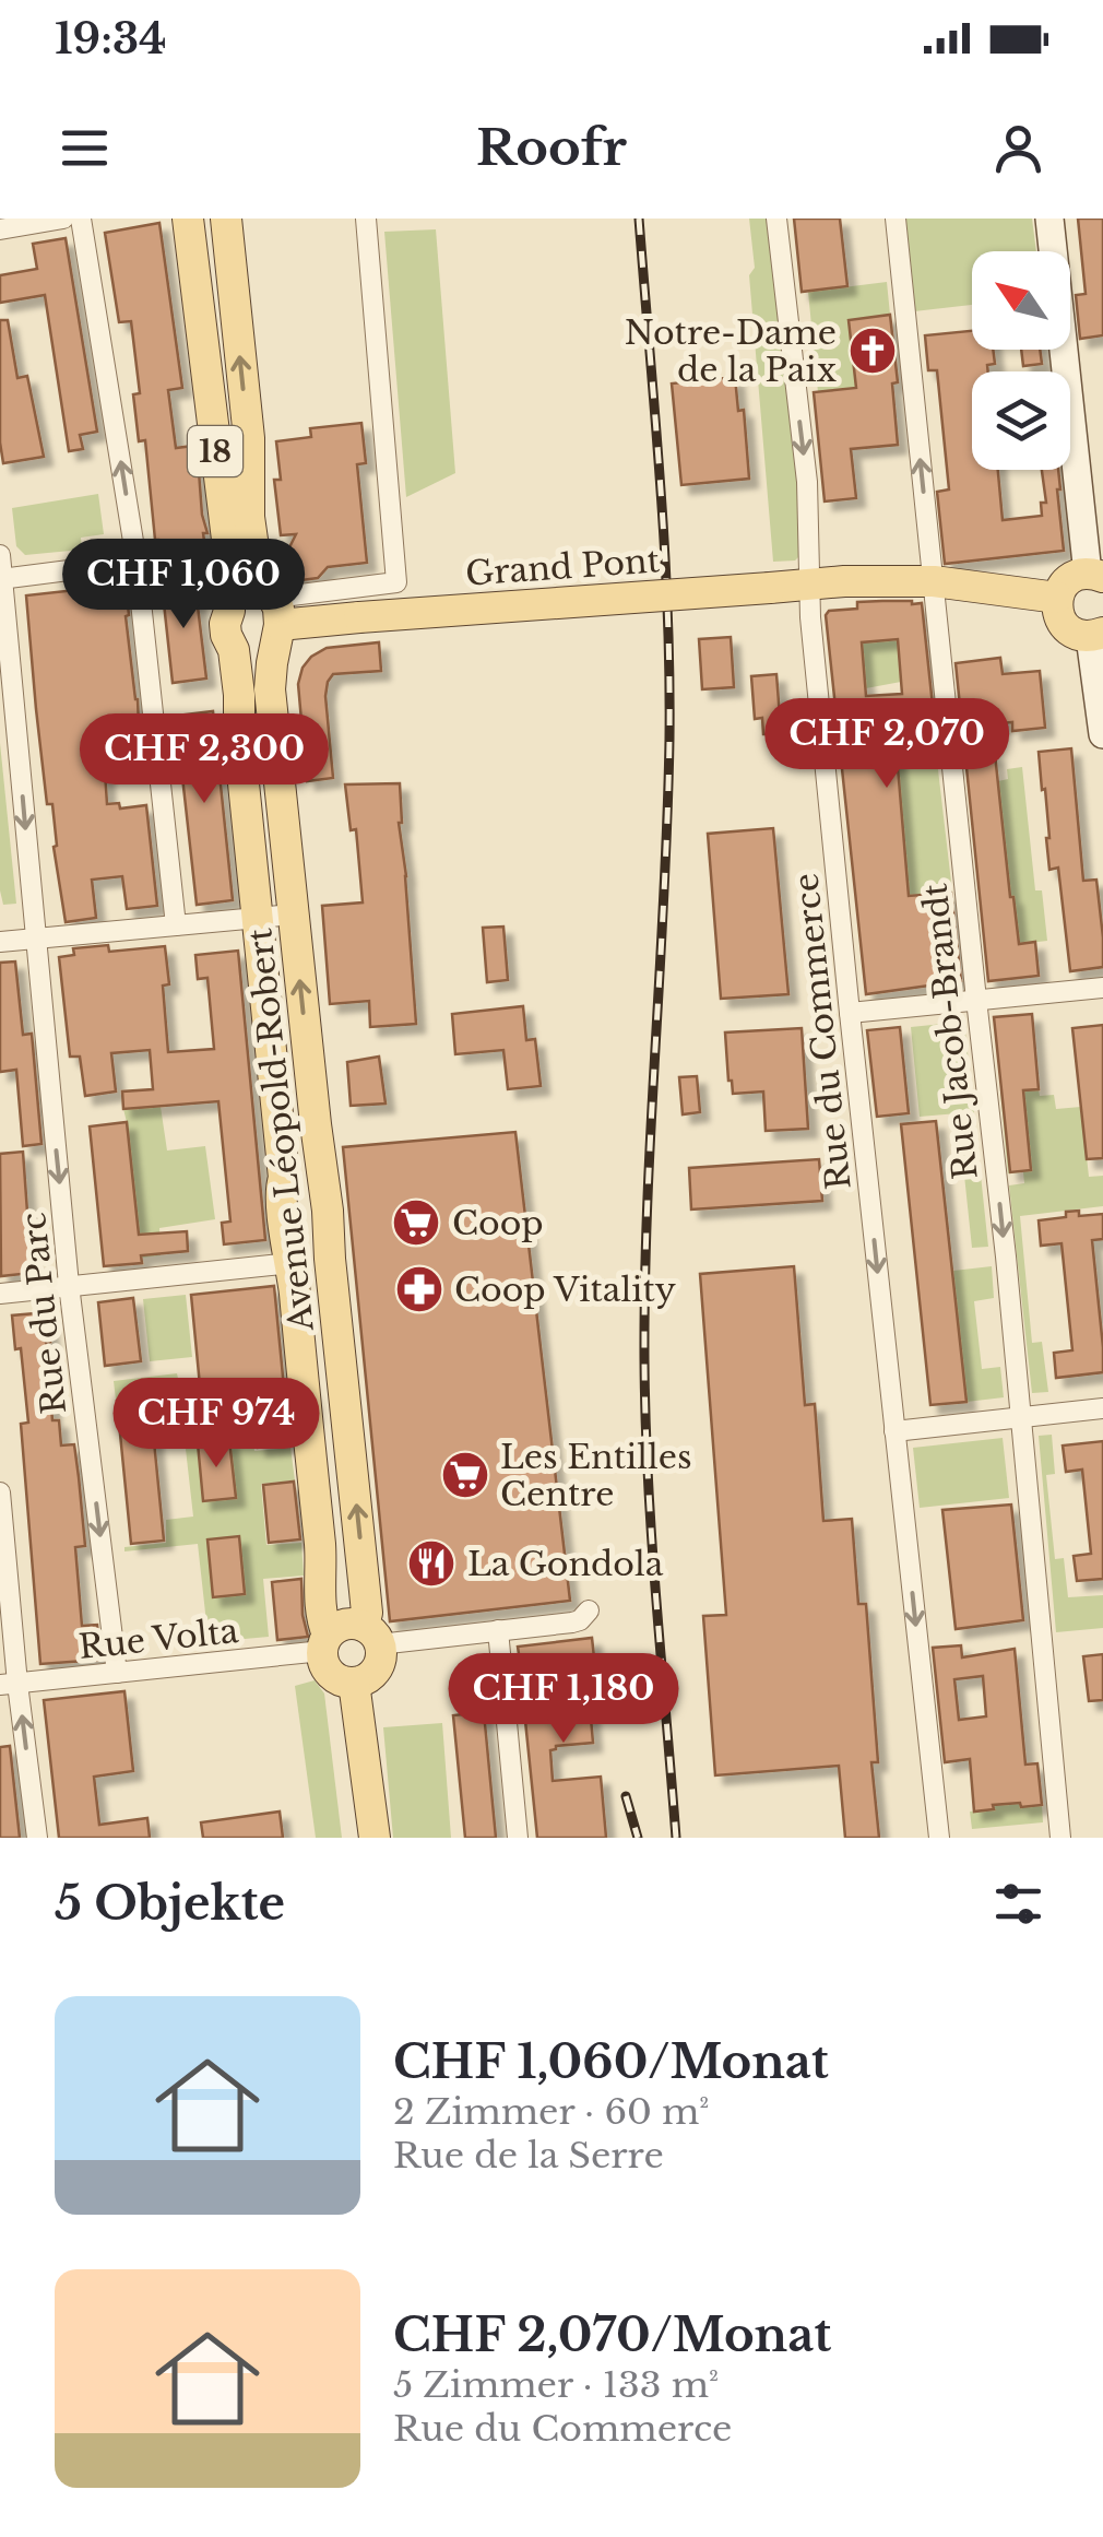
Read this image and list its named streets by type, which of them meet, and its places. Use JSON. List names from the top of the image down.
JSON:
{
  "streets": {
    "main road": ["18", "Grand Pont", "Avenue Léopold-Robert"],
    "street": [
      "Rue du Commerce",
      "Rue Jacob-Brandt",
      "Rue du Parc",
      "Rue Volta"
    ]
  },
  "crossings": [
    ["18", "Grand Pont"],
    ["18", "Avenue Léopold-Robert"],
    ["Grand Pont", "Rue du Commerce"],
    ["Grand Pont", "Rue Jacob-Brandt"],
    ["Grand Pont", "Avenue Léopold-Robert"],
    ["Avenue Léopold-Robert", "Rue Volta"],
    ["Rue du Parc", "Rue Volta"]
  ],
  "one_way": ["Rue du Commerce"],
  "places": {
    "church": ["Notre-Dame de la Paix"],
    "supermarket": ["Coop", "Les Entilles Centre"],
    "pharmacy": ["Coop Vitality"],
    "restaurant": ["La Gondola"]
  },
  "north": "top left",
  "page": {
    "status": "19:34",
    "header": "Roofr",
    "price": [
      "CHF 1,060",
      "CHF 2,070",
      "CHF 2,300",
      "CHF 974",
      "CHF 1,180"
    ],
    "heading": "5 Objekte",
    "list": [
      {
        "name": "CHF 1,060/Monat",
        "note": "2 Zimmer · 60 m² · Rue de la Serre"
      },
      {
        "name": "CHF 2,070/Monat",
        "note": "5 Zimmer · 133 m² · Rue du Commerce"
      }
    ]
  }
}
